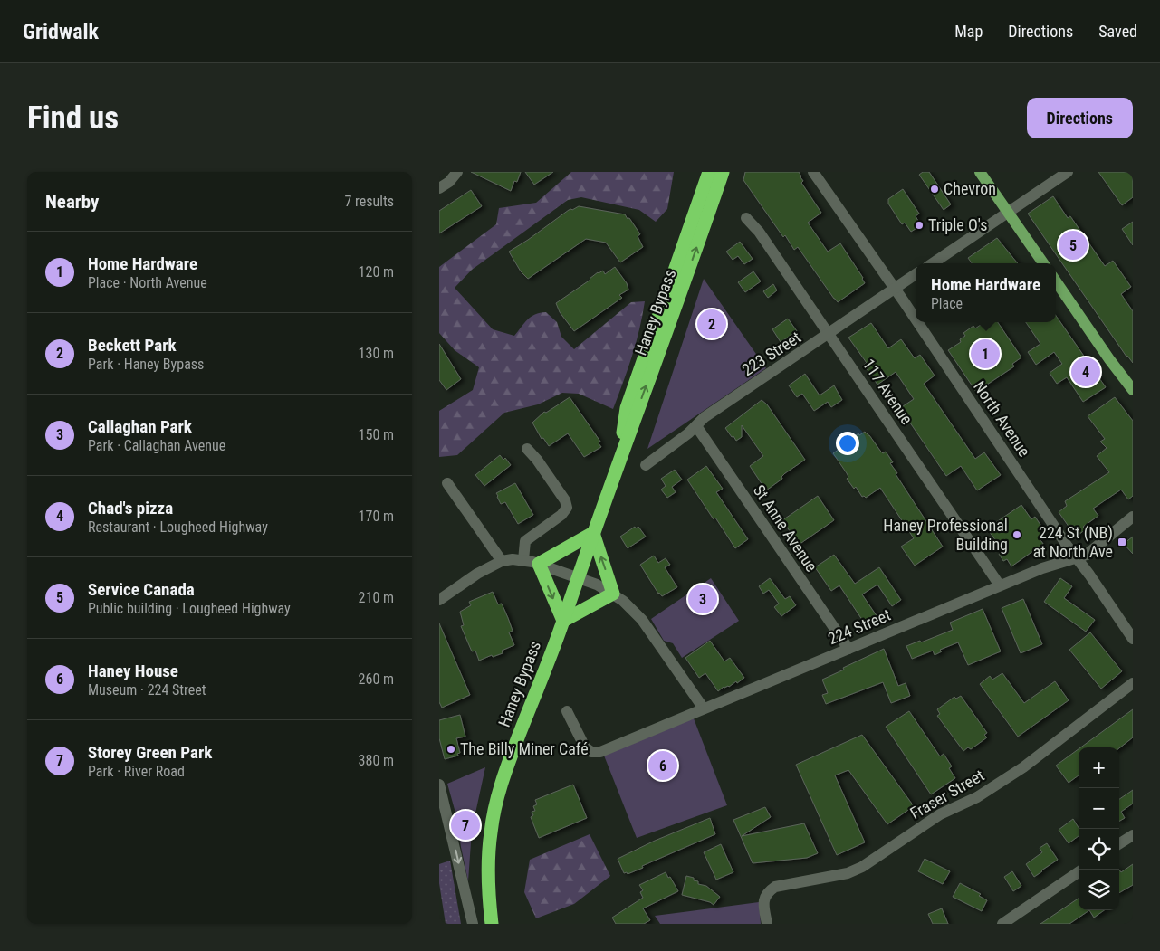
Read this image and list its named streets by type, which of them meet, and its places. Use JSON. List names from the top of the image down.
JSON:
{
  "streets": {
    "highway": ["Haney Bypass"],
    "street": [
      "223 Street",
      "117 Avenue",
      "North Avenue",
      "St Anne Avenue",
      "224 Street",
      "Fraser Street"
    ]
  },
  "crossings": [
    ["223 Street", "117 Avenue"],
    ["223 Street", "North Avenue"],
    ["223 Street", "St Anne Avenue"],
    ["117 Avenue", "224 Street"],
    ["North Avenue", "224 Street"],
    ["St Anne Avenue", "224 Street"]
  ],
  "places": {
    "other": [
      "Chevron",
      "Triple O's",
      "Haney Professional Building",
      "The Billy Miner Café"
    ],
    "transit": ["224 St (NB) at North Ave"]
  },
  "page": {
    "header": "Gridwalk",
    "nav": ["Map", "Directions", "Saved"],
    "buttons": "Directions",
    "title": "Find us",
    "heading": ["Nearby", "7 results"],
    "pins": [
      "5",
      "2",
      "1",
      "4",
      "3",
      "6",
      "7"
    ],
    "list": [
      {
        "mark": "1",
        "name": "Home Hardware",
        "note": "Place · North Avenue",
        "value": "120 m"
      },
      {
        "mark": "2",
        "name": "Beckett Park",
        "note": "Park · Haney Bypass",
        "value": "130 m"
      },
      {
        "mark": "3",
        "name": "Callaghan Park",
        "note": "Park · Callaghan Avenue",
        "value": "150 m"
      },
      {
        "mark": "4",
        "name": "Chad's pizza",
        "note": "Restaurant · Lougheed Highway",
        "value": "170 m"
      },
      {
        "mark": "5",
        "name": "Service Canada",
        "note": "Public building · Lougheed Highway",
        "value": "210 m"
      },
      {
        "mark": "6",
        "name": "Haney House",
        "note": "Museum · 224 Street",
        "value": "260 m"
      },
      {
        "mark": "7",
        "name": "Storey Green Park",
        "note": "Park · River Road",
        "value": "380 m"
      }
    ],
    "popup": ["Home Hardware", "Place"],
    "map_buttons": ["+", "−"]
  }
}
